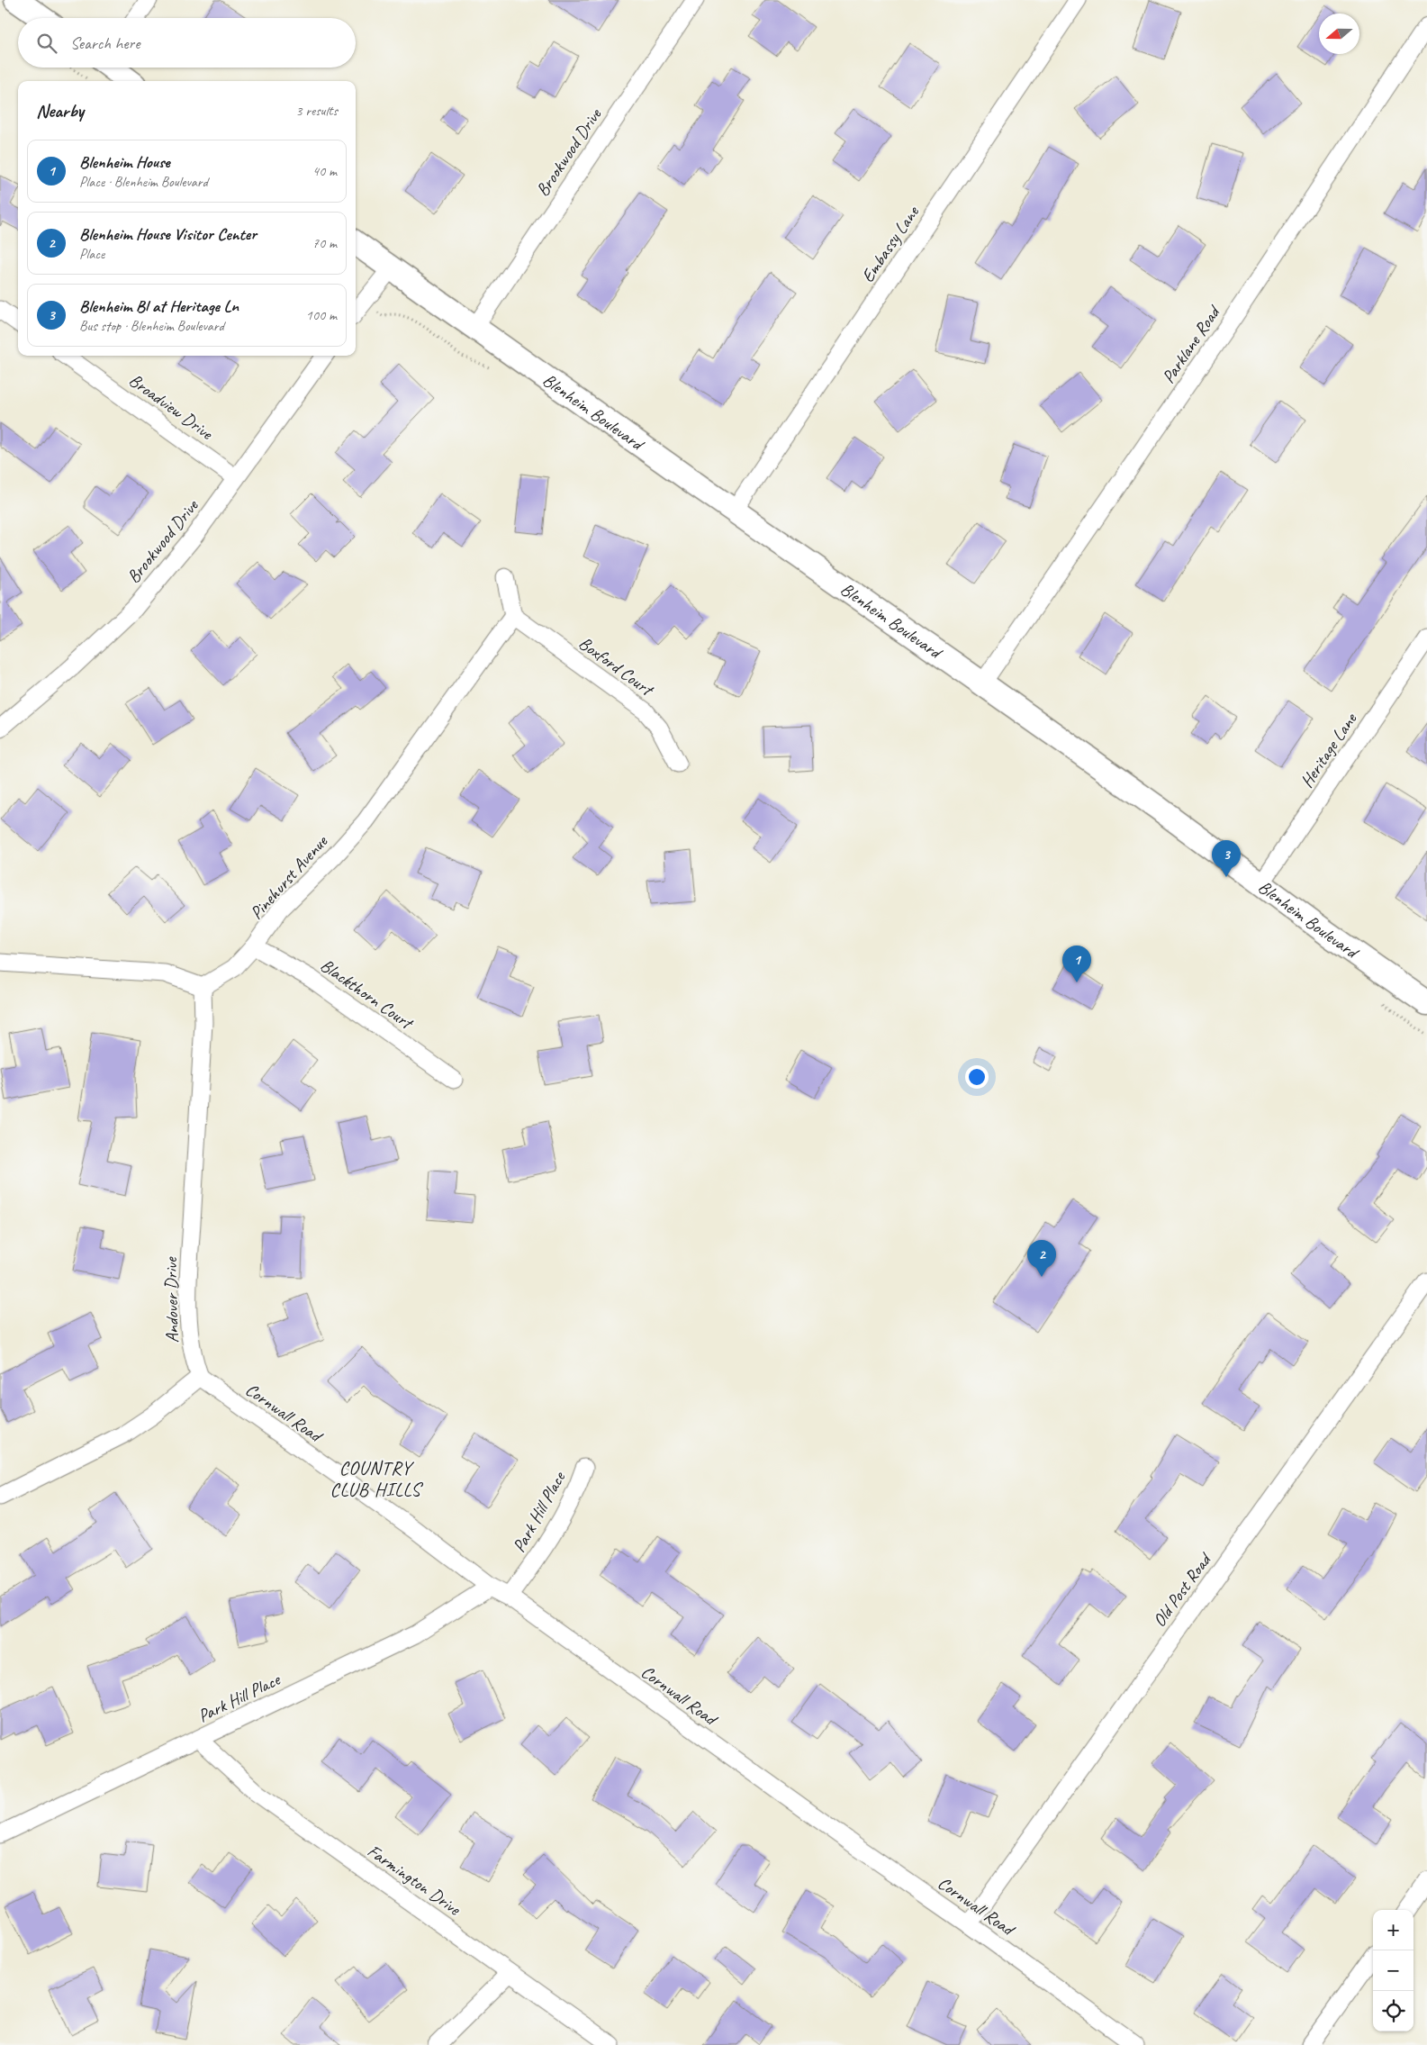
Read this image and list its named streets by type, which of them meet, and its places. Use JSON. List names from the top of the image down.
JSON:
{
  "streets": {
    "main road": ["Blenheim Boulevard"],
    "street": [
      "Brookwood Drive",
      "Embassy Lane",
      "Parklane Road",
      "Broadview Drive",
      "Boxford Court",
      "Heritage Lane",
      "Pinehurst Avenue",
      "Blackthorn Court",
      "Andover Drive",
      "Cornwall Road",
      "Park Hill Place",
      "Old Post Road",
      "Farmington Drive"
    ]
  },
  "crossings": [
    ["Brookwood Drive", "Broadview Drive"],
    ["Brookwood Drive", "Blenheim Boulevard"],
    ["Embassy Lane", "Blenheim Boulevard"],
    ["Parklane Road", "Blenheim Boulevard"],
    ["Blenheim Boulevard", "Heritage Lane"],
    ["Boxford Court", "Pinehurst Avenue"],
    ["Pinehurst Avenue", "Blackthorn Court"],
    ["Pinehurst Avenue", "Andover Drive"],
    ["Andover Drive", "Cornwall Road"],
    ["Cornwall Road", "Park Hill Place"],
    ["Cornwall Road", "Old Post Road"],
    ["Park Hill Place", "Farmington Drive"]
  ],
  "districts": ["COUNTRY CLUB HILLS"],
  "north": "left",
  "page": {
    "search": "Search here",
    "heading": ["Nearby", "3 results"],
    "list": [
      {
        "mark": "1",
        "name": "Blenheim House",
        "note": "Place · Blenheim Boulevard",
        "value": "40 m"
      },
      {
        "mark": "2",
        "name": "Blenheim House Visitor Center",
        "note": "Place",
        "value": "70 m"
      },
      {
        "mark": "3",
        "name": "Blenheim Bl at Heritage Ln",
        "note": "Bus stop · Blenheim Boulevard",
        "value": "100 m"
      }
    ],
    "pins": ["3", "1", "2"],
    "map_buttons": ["+", "−"]
  }
}
